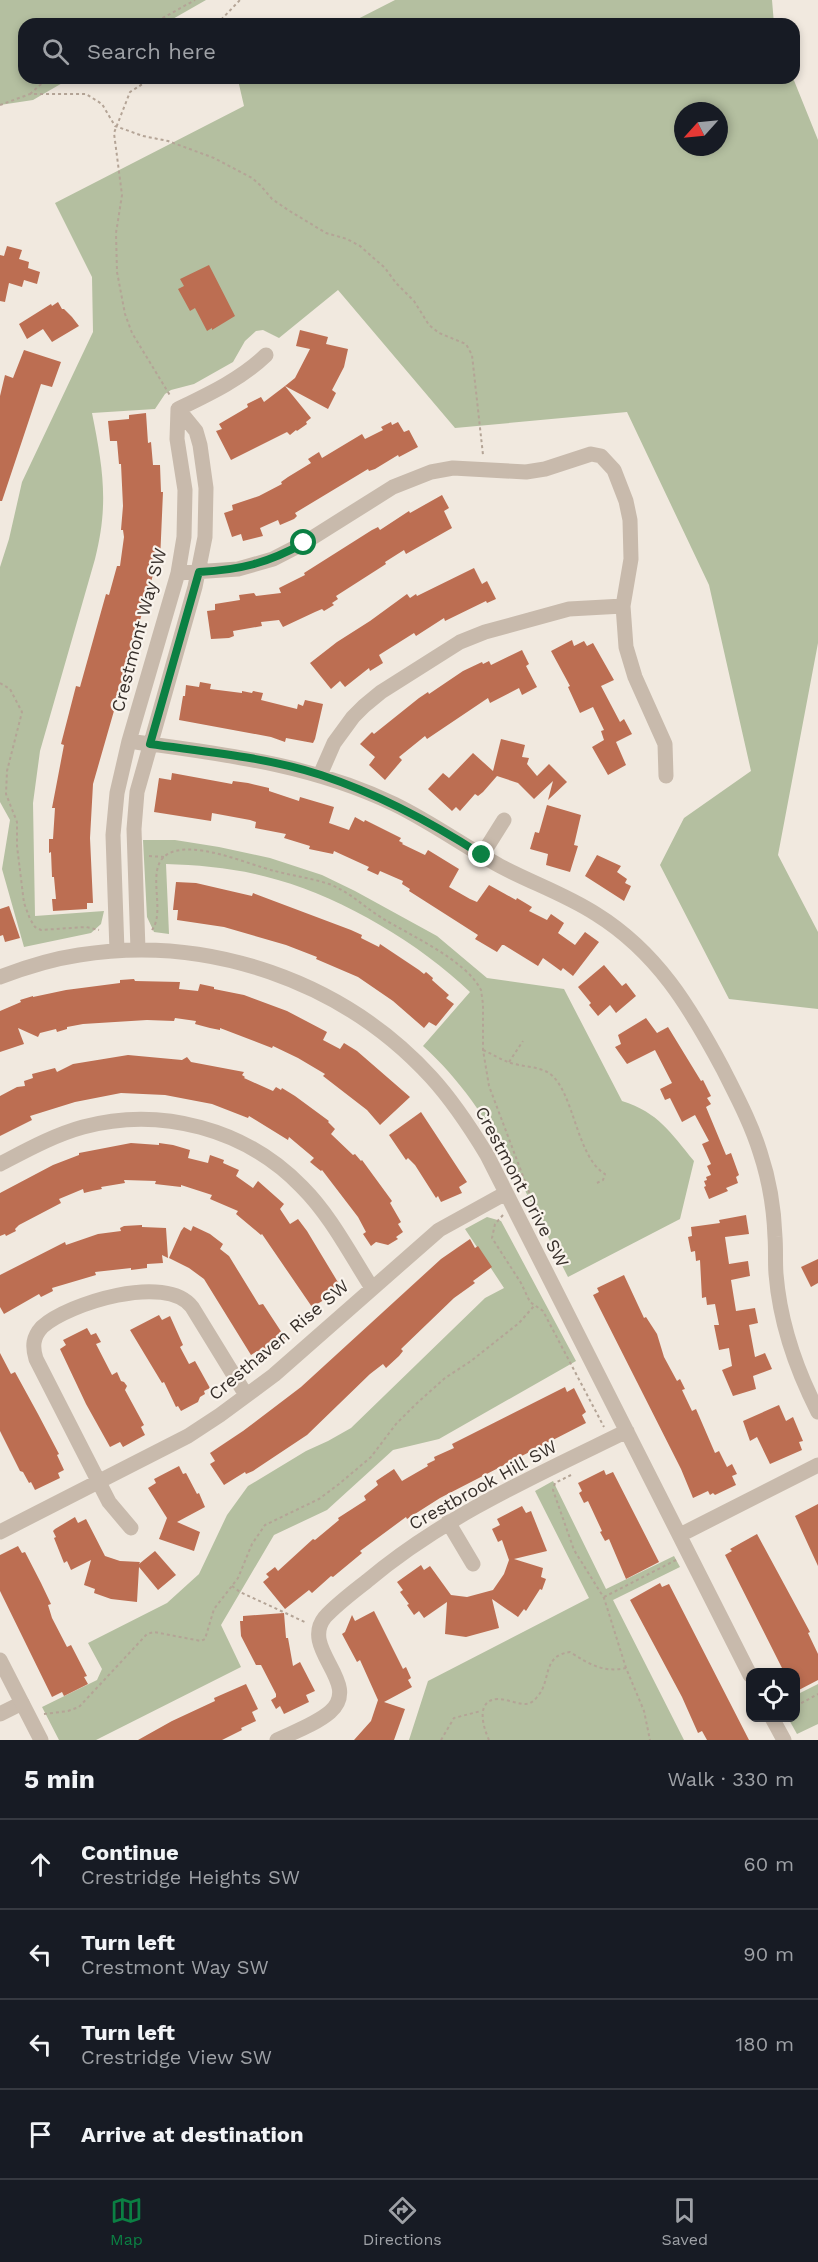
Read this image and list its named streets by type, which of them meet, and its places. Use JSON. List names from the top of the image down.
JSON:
{
  "streets": {
    "street": [
      "Crestmont Way SW",
      "Crestmont Drive SW",
      "Cresthaven Rise SW",
      "Crestbrook Hill SW"
    ]
  },
  "crossings": [
    ["Crestmont Way SW", "Crestmont Drive SW"],
    ["Crestmont Drive SW", "Cresthaven Rise SW"],
    ["Crestmont Drive SW", "Crestbrook Hill SW"]
  ],
  "north": "bottom left",
  "page": {
    "search": "Search here",
    "heading": ["5 min", "Walk · 330 m"],
    "list": [
      ["Continue", "Crestridge Heights SW", "60 m"],
      ["Turn left", "Crestmont Way SW", "90 m"],
      ["Turn left", "Crestridge View SW", "180 m"],
      "Arrive at destination"
    ],
    "nav": ["Map", "Directions", "Saved"]
  }
}
